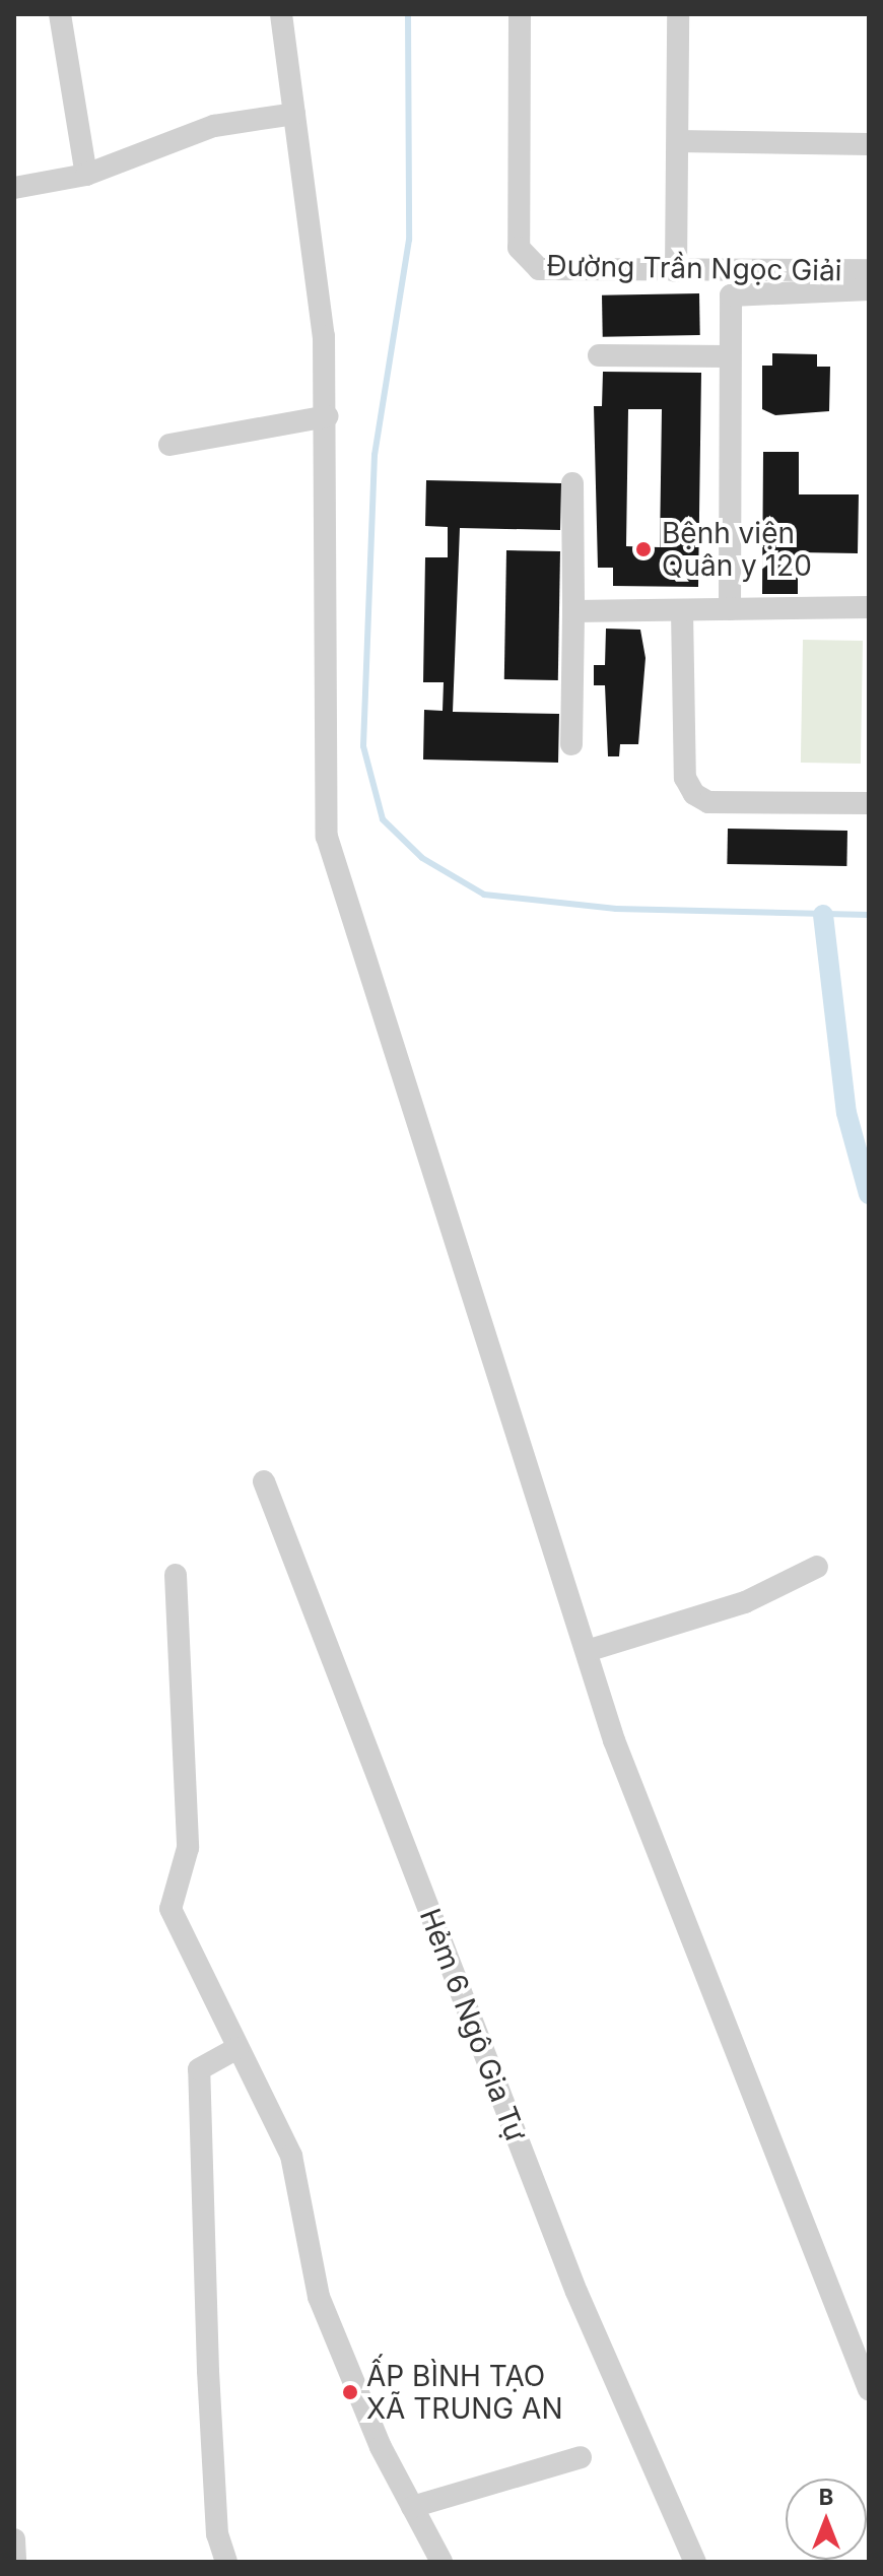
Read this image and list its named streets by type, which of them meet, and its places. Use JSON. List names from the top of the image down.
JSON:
{
  "streets": {
    "street": ["Đường Trần Ngọc Giải", "Hẻm 6 Ngô Gia Tự"]
  },
  "places": ["Bệnh viện Quân y 120", "ẤP BÌNH TẠO XÃ TRUNG AN"],
  "north": "top"
}
